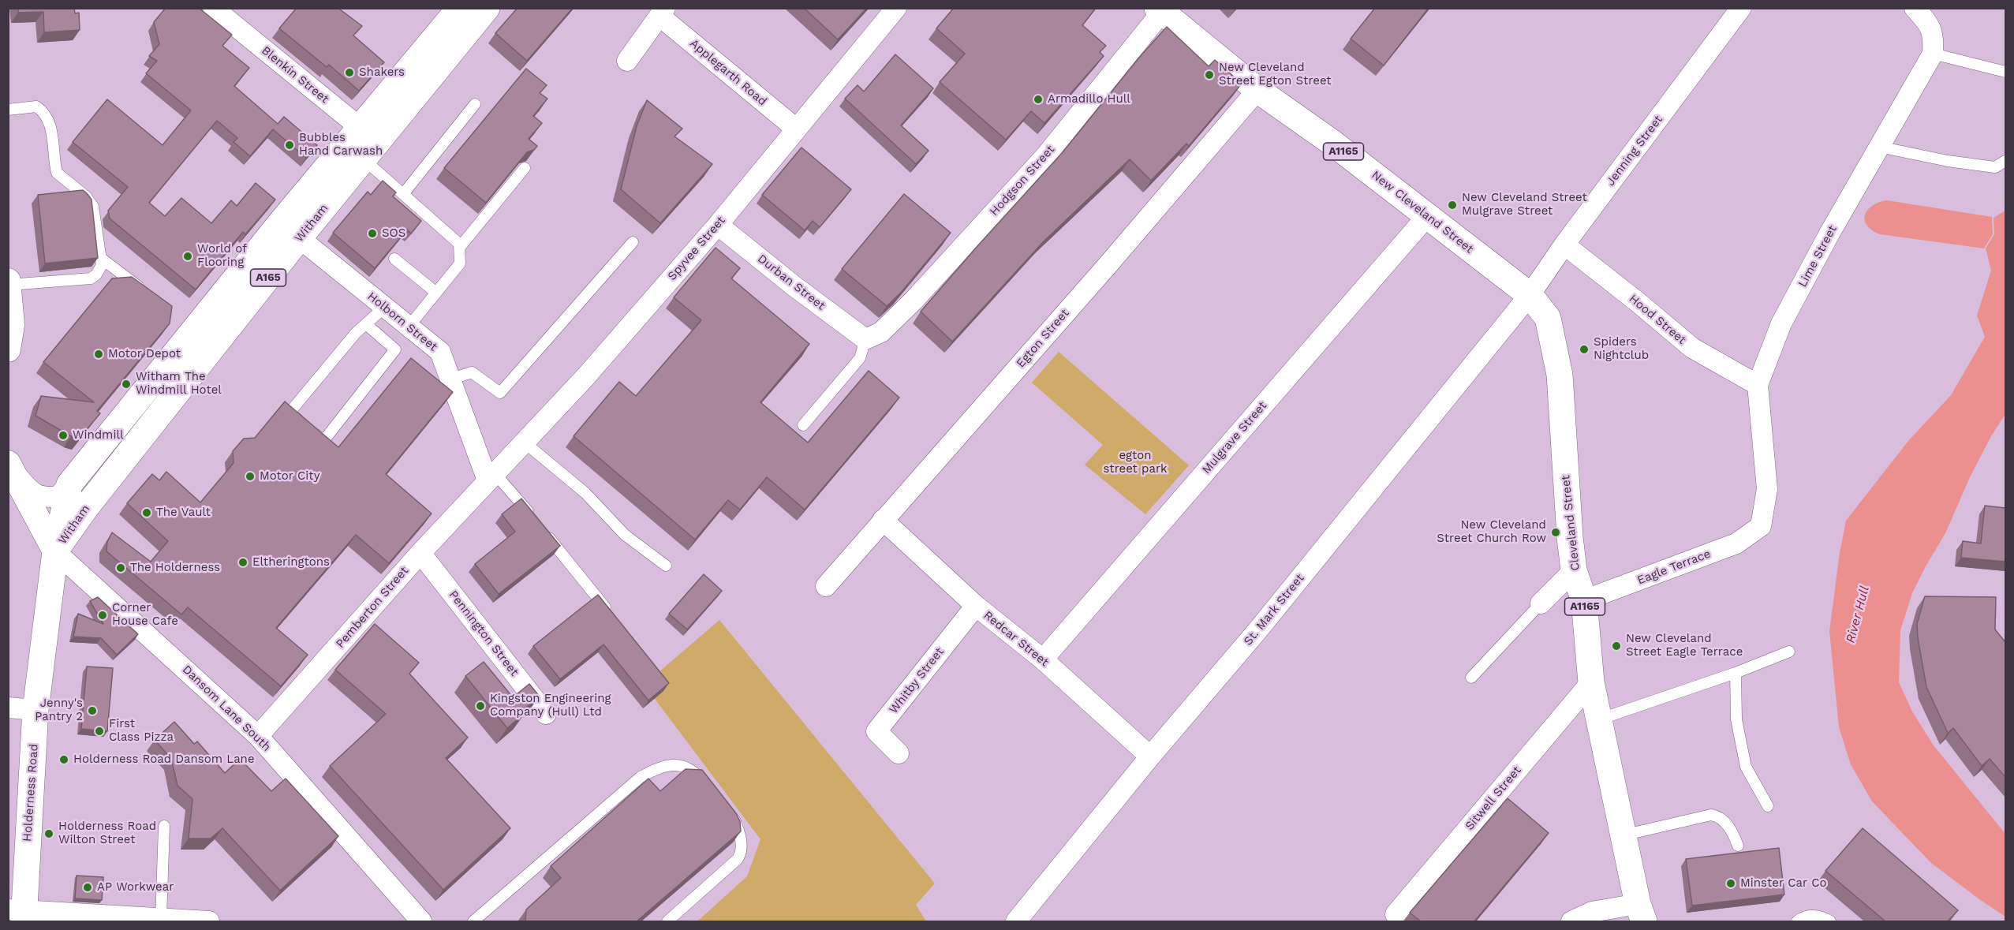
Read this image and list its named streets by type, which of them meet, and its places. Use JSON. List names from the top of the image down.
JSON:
{
  "streets": {
    "main road": [
      "A1165",
      "New Cleveland Street",
      "Witham",
      "A165",
      "Cleveland Street",
      "Holderness Road"
    ],
    "street": [
      "Applegarth Road",
      "Blenkin Street",
      "Jenning Street",
      "Hodgson Street",
      "Spyvee Street",
      "Lime Street",
      "Durban Street",
      "Hood Street",
      "Holborn Street",
      "Egton Street",
      "Mulgrave Street",
      "Eagle Terrace",
      "Pemberton Street",
      "St. Mark Street",
      "Pennington Street",
      "Redcar Street",
      "Whitby Street",
      "Dansom Lane South",
      "Sitwell Street"
    ]
  },
  "crossings": [
    ["Applegarth Road", "Spyvee Street"],
    ["Blenkin Street", "Witham"],
    ["Jenning Street", "New Cleveland Street"],
    ["Jenning Street", "Hood Street"],
    ["Jenning Street", "Cleveland Street"],
    ["Jenning Street", "St. Mark Street"],
    ["Hodgson Street", "New Cleveland Street"],
    ["Hodgson Street", "Durban Street"],
    ["New Cleveland Street", "Egton Street"],
    ["New Cleveland Street", "Mulgrave Street"],
    ["New Cleveland Street", "Cleveland Street"],
    ["New Cleveland Street", "St. Mark Street"],
    ["Witham", "Holborn Street"],
    ["Witham", "Dansom Lane South"],
    ["Witham", "Holderness Road"],
    ["Spyvee Street", "Durban Street"],
    ["Spyvee Street", "Holborn Street"],
    ["Spyvee Street", "Pemberton Street"],
    ["Lime Street", "Hood Street"],
    ["Lime Street", "Eagle Terrace"],
    ["Holborn Street", "Pemberton Street"],
    ["Egton Street", "Redcar Street"],
    ["Mulgrave Street", "Redcar Street"],
    ["Cleveland Street", "Eagle Terrace"],
    ["Cleveland Street", "St. Mark Street"],
    ["Cleveland Street", "Sitwell Street"],
    ["Pemberton Street", "Pennington Street"],
    ["Pemberton Street", "Dansom Lane South"],
    ["St. Mark Street", "Redcar Street"],
    ["Redcar Street", "Whitby Street"],
    ["Dansom Lane South", "Holderness Road"]
  ],
  "water": ["River Hull"],
  "parks": ["egton street park"],
  "places": [
    "Shakers",
    "New Cleveland Street Egton Street",
    "Armadillo Hull",
    "Bubbles Hand Carwash",
    "New Cleveland Street Mulgrave Street",
    "SOS",
    "World of Flooring",
    "Spiders Nightclub",
    "Motor Depot",
    "Witham The Windmill Hotel",
    "Windmill",
    "Motor City",
    "The Vault",
    "New Cleveland Street Church Row",
    "Eltheringtons",
    "The Holderness",
    "Corner House Cafe",
    "New Cleveland Street Eagle Terrace",
    "Kingston Engineering Company (Hull) Ltd",
    "Jenny's Pantry 2",
    "First Class Pizza",
    "Holderness Road Dansom Lane",
    "Holderness Road Wilton Street",
    "Minster Car Co",
    "AP Workwear"
  ]
}
